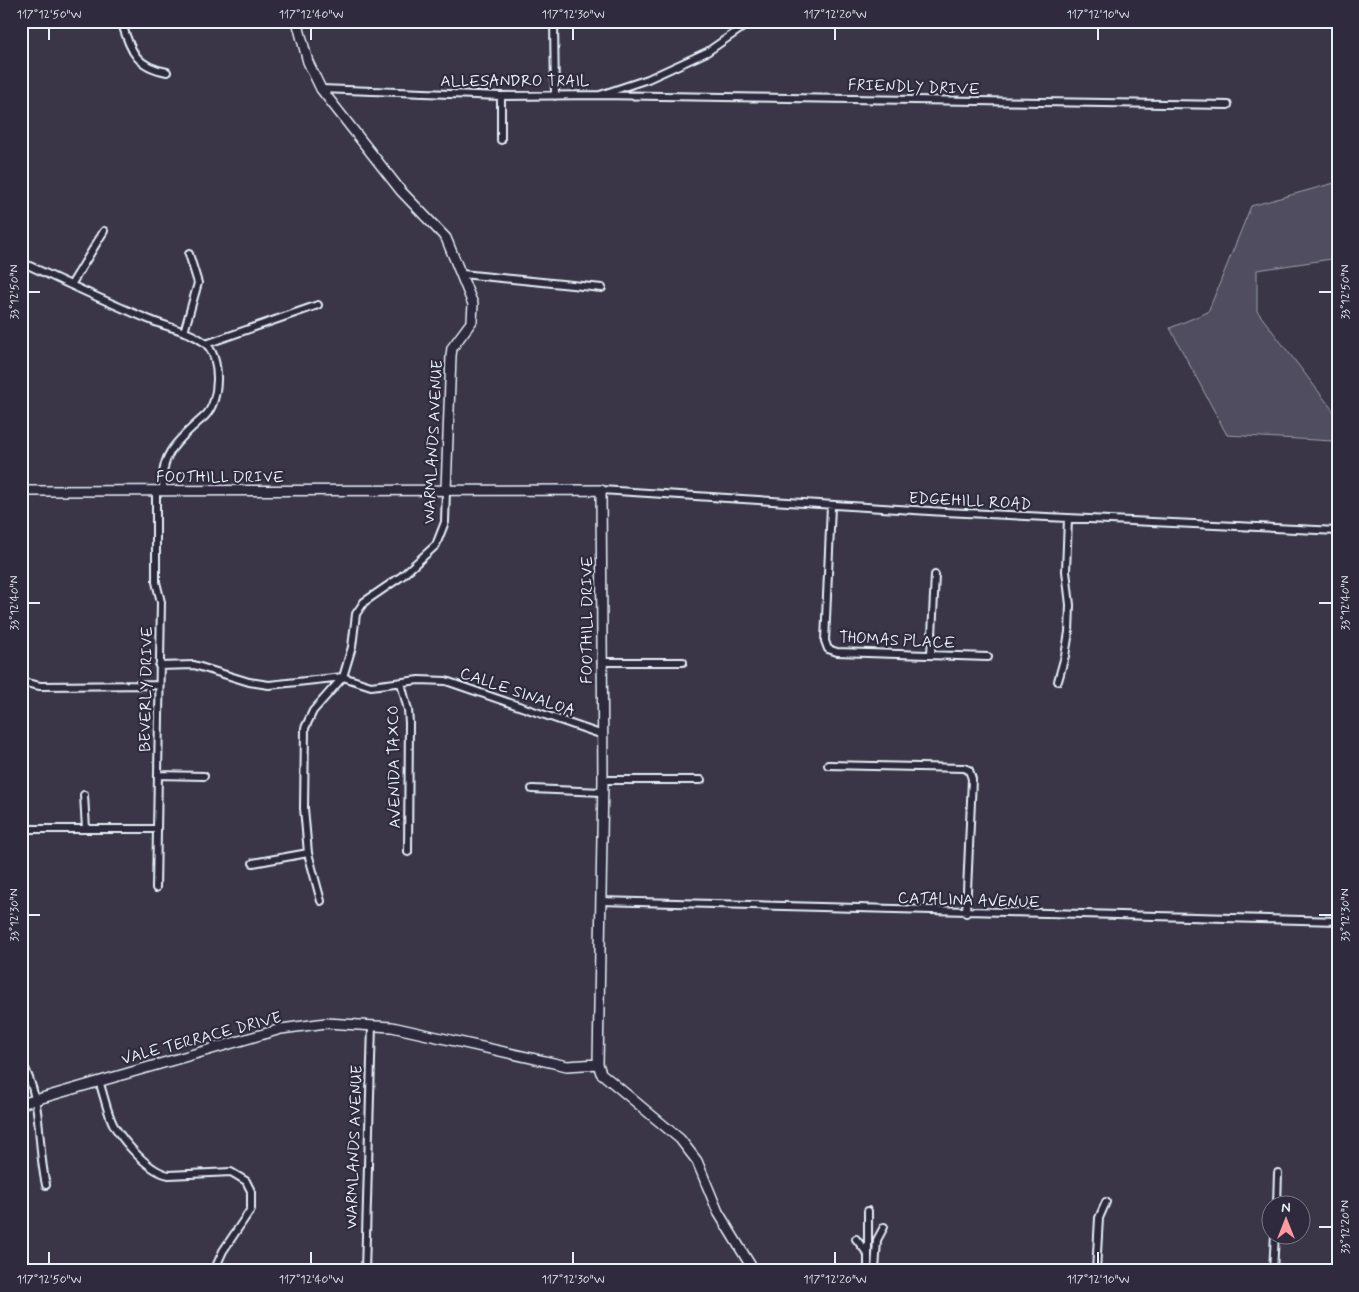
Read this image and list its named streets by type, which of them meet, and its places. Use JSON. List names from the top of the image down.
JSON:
{
  "streets": {
    "street": [
      "ALLESANDRO TRAIL",
      "FRIENDLY DRIVE",
      "WARMLANDS AVENUE",
      "FOOTHILL DRIVE",
      "EDGEHILL ROAD",
      "THOMAS PLACE",
      "BEVERLY DRIVE",
      "CALLE SINALOA",
      "AVENIDA TAXCO",
      "CATALINA AVENUE",
      "VALE TERRACE DRIVE"
    ]
  },
  "crossings": [
    ["ALLESANDRO TRAIL", "FRIENDLY DRIVE"],
    ["ALLESANDRO TRAIL", "WARMLANDS AVENUE"],
    ["WARMLANDS AVENUE", "FOOTHILL DRIVE"],
    ["WARMLANDS AVENUE", "CALLE SINALOA"],
    ["WARMLANDS AVENUE", "VALE TERRACE DRIVE"],
    ["FOOTHILL DRIVE", "EDGEHILL ROAD"],
    ["FOOTHILL DRIVE", "BEVERLY DRIVE"],
    ["FOOTHILL DRIVE", "CALLE SINALOA"],
    ["FOOTHILL DRIVE", "CATALINA AVENUE"],
    ["FOOTHILL DRIVE", "VALE TERRACE DRIVE"],
    ["EDGEHILL ROAD", "THOMAS PLACE"],
    ["BEVERLY DRIVE", "CALLE SINALOA"],
    ["CALLE SINALOA", "AVENIDA TAXCO"]
  ],
  "north": "top",
  "coordinates": [
    "117°12'50\"W",
    "117°12'40\"W",
    "117°12'30\"W",
    "117°12'20\"W",
    "117°12'10\"W",
    "33°12'50\"N",
    "33°12'40\"N",
    "33°12'30\"N",
    "33°12'20\"N"
  ]
}
